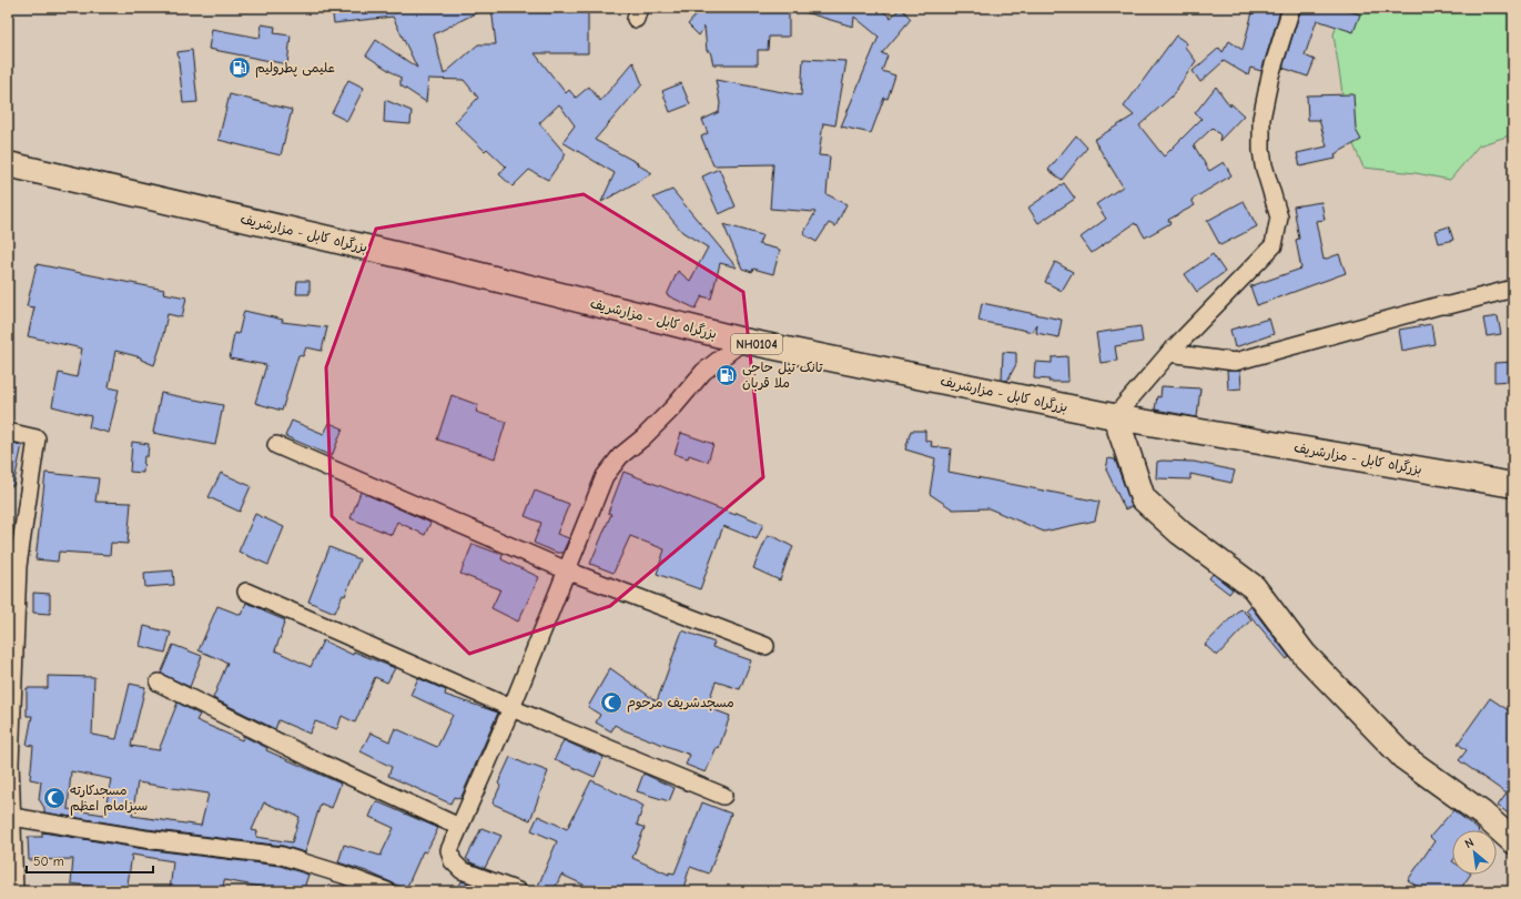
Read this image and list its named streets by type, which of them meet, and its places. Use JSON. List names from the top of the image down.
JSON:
{
  "streets": {
    "main road": ["بزرگراه کابل - مزارشریف", "NH0104"]
  },
  "places": {
    "fuel station": ["علیمی پطرولیم", "تانک تیل حاجی ملا قربان"],
    "mosque": ["مسجدشریف مرحوم", "مسجدکارته سبزامام اعظم"]
  },
  "scale_bar": "50 m",
  "north": "top left"
}
